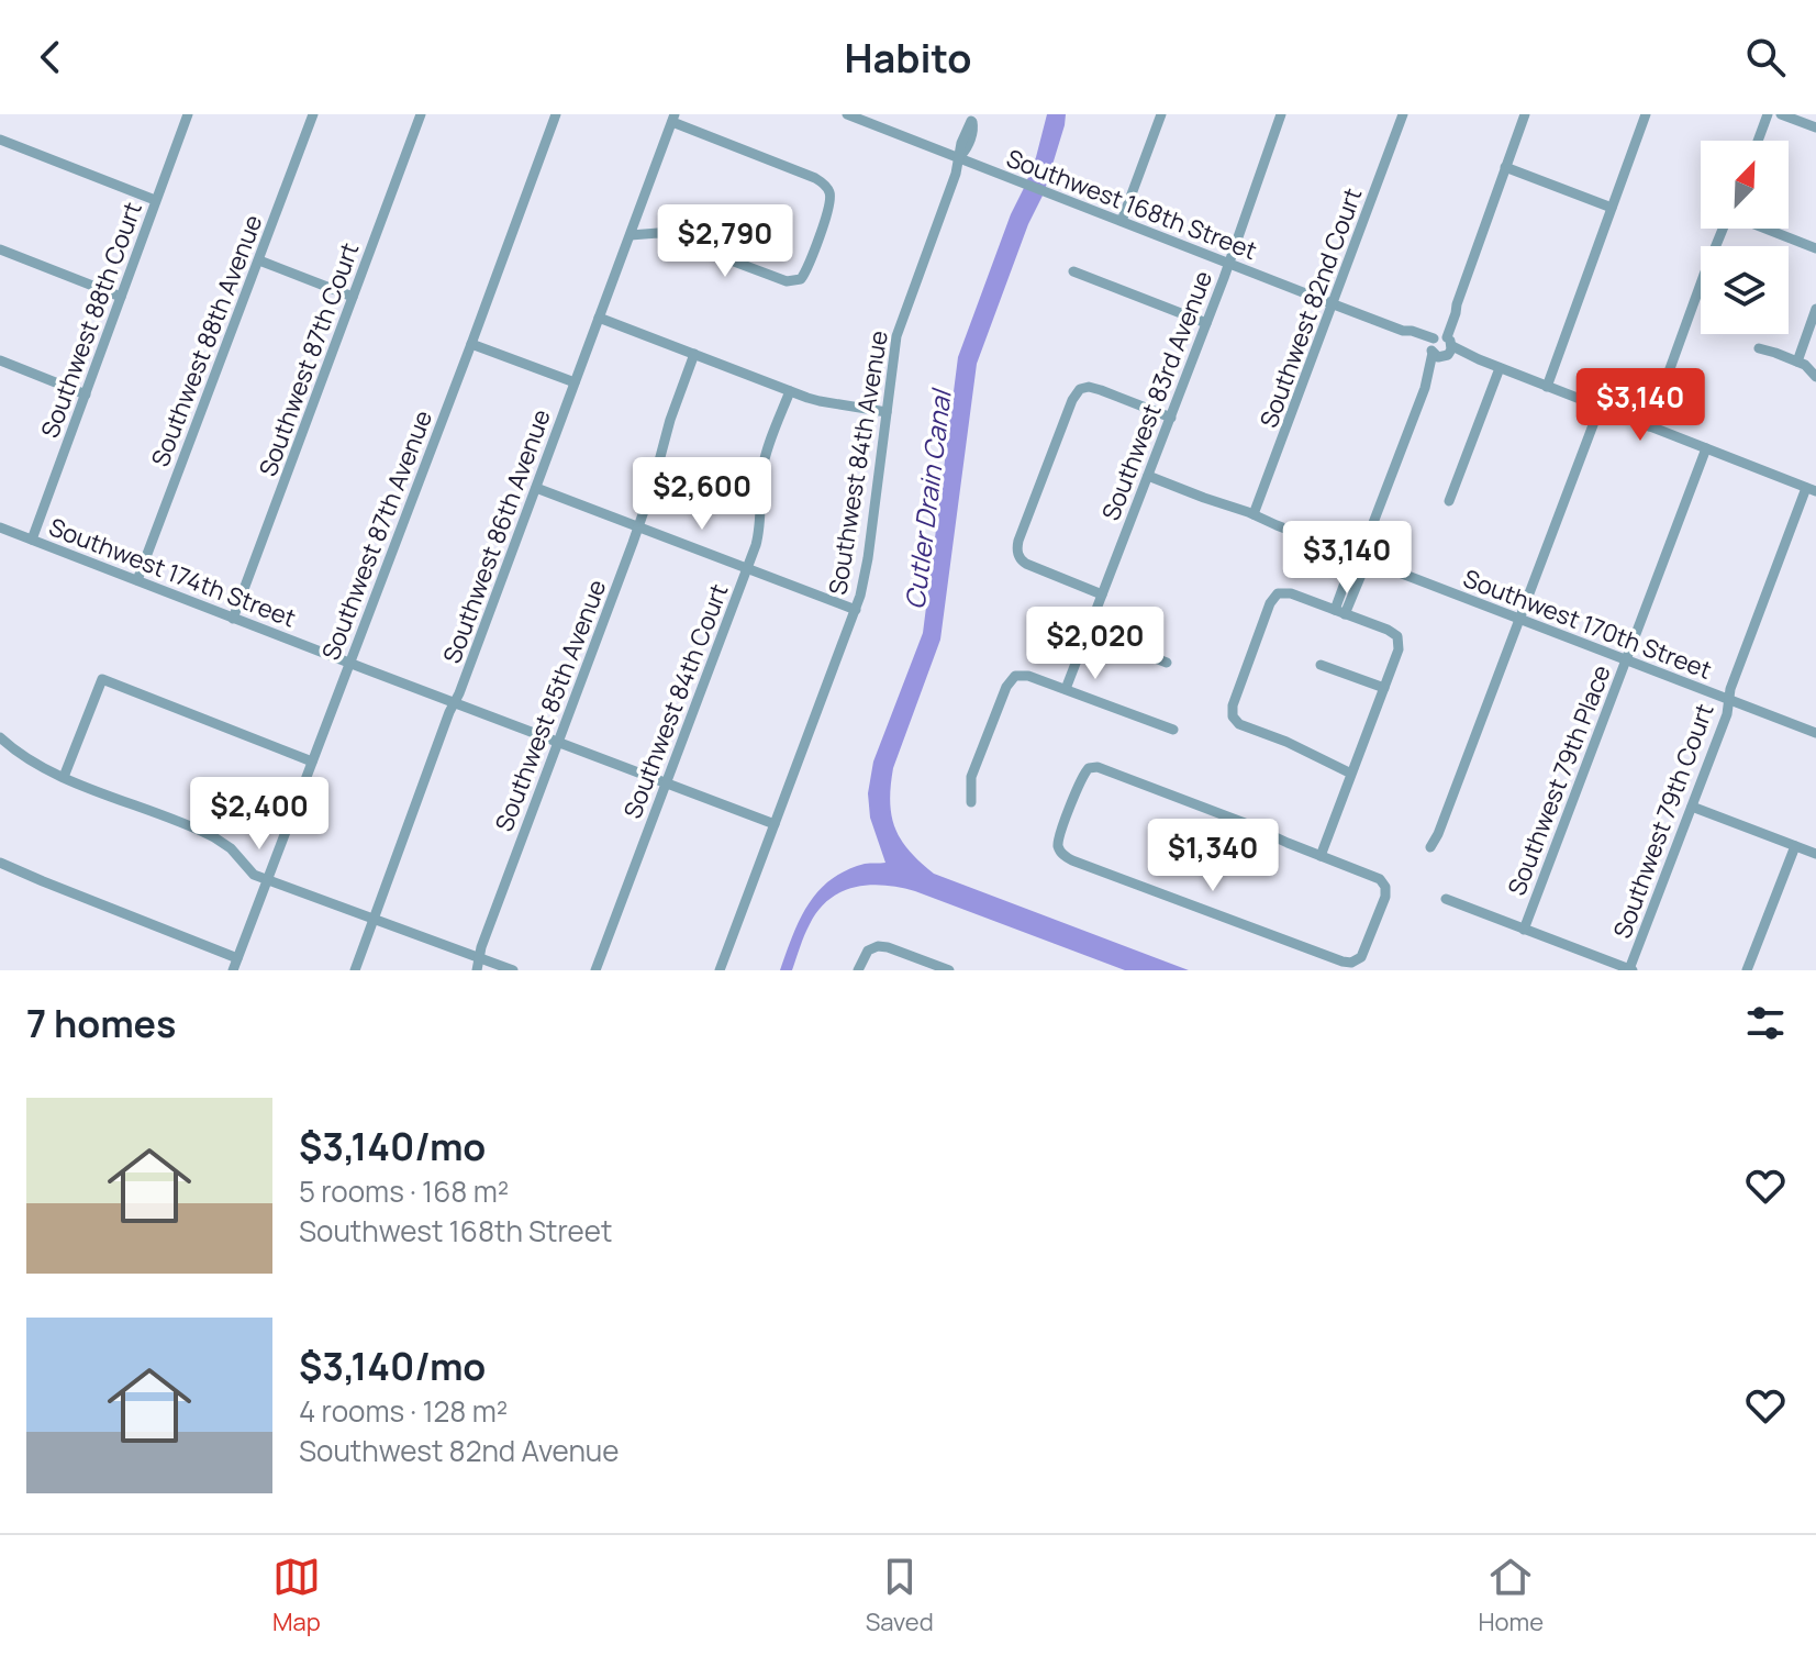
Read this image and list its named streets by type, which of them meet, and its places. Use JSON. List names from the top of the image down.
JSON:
{
  "streets": {
    "street": [
      "Southwest 168th Street",
      "Southwest 82nd Court",
      "Southwest 88th Court",
      "Southwest 88th Avenue",
      "Southwest 87th Court",
      "Southwest 83rd Avenue",
      "Southwest 84th Avenue",
      "Southwest 87th Avenue",
      "Southwest 86th Avenue",
      "Southwest 174th Street",
      "Southwest 170th Street",
      "Southwest 84th Court",
      "Southwest 85th Avenue",
      "Southwest 79th Place",
      "Southwest 79th Court"
    ]
  },
  "crossings": [
    ["Southwest 168th Street", "Southwest 82nd Court"],
    ["Southwest 168th Street", "Southwest 83rd Avenue"],
    ["Southwest 168th Street", "Southwest 84th Avenue"],
    ["Southwest 168th Street", "Southwest 79th Place"],
    ["Southwest 168th Street", "Southwest 79th Court"],
    ["Southwest 82nd Court", "Southwest 170th Street"],
    ["Southwest 88th Court", "Southwest 174th Street"],
    ["Southwest 88th Avenue", "Southwest 174th Street"],
    ["Southwest 87th Court", "Southwest 174th Street"],
    ["Southwest 83rd Avenue", "Southwest 170th Street"],
    ["Southwest 84th Avenue", "Southwest 174th Street"],
    ["Southwest 87th Avenue", "Southwest 174th Street"],
    ["Southwest 86th Avenue", "Southwest 174th Street"],
    ["Southwest 174th Street", "Southwest 84th Court"],
    ["Southwest 174th Street", "Southwest 85th Avenue"],
    ["Southwest 170th Street", "Southwest 79th Place"],
    ["Southwest 170th Street", "Southwest 79th Court"]
  ],
  "water": ["Cutler Drain Canal"],
  "north": "top right",
  "page": {
    "header": "Habito",
    "price": [
      "$2,790",
      "$3,140",
      "$2,600",
      "$3,140",
      "$2,020",
      "$2,400",
      "$1,340"
    ],
    "heading": "7 homes",
    "list": [
      {
        "name": "$3,140/mo",
        "note": "5 rooms · 168 m² · Southwest 168th Street"
      },
      {
        "name": "$3,140/mo",
        "note": "4 rooms · 128 m² · Southwest 82nd Avenue"
      }
    ],
    "tabs": ["Map", "Saved", "Home"]
  }
}
